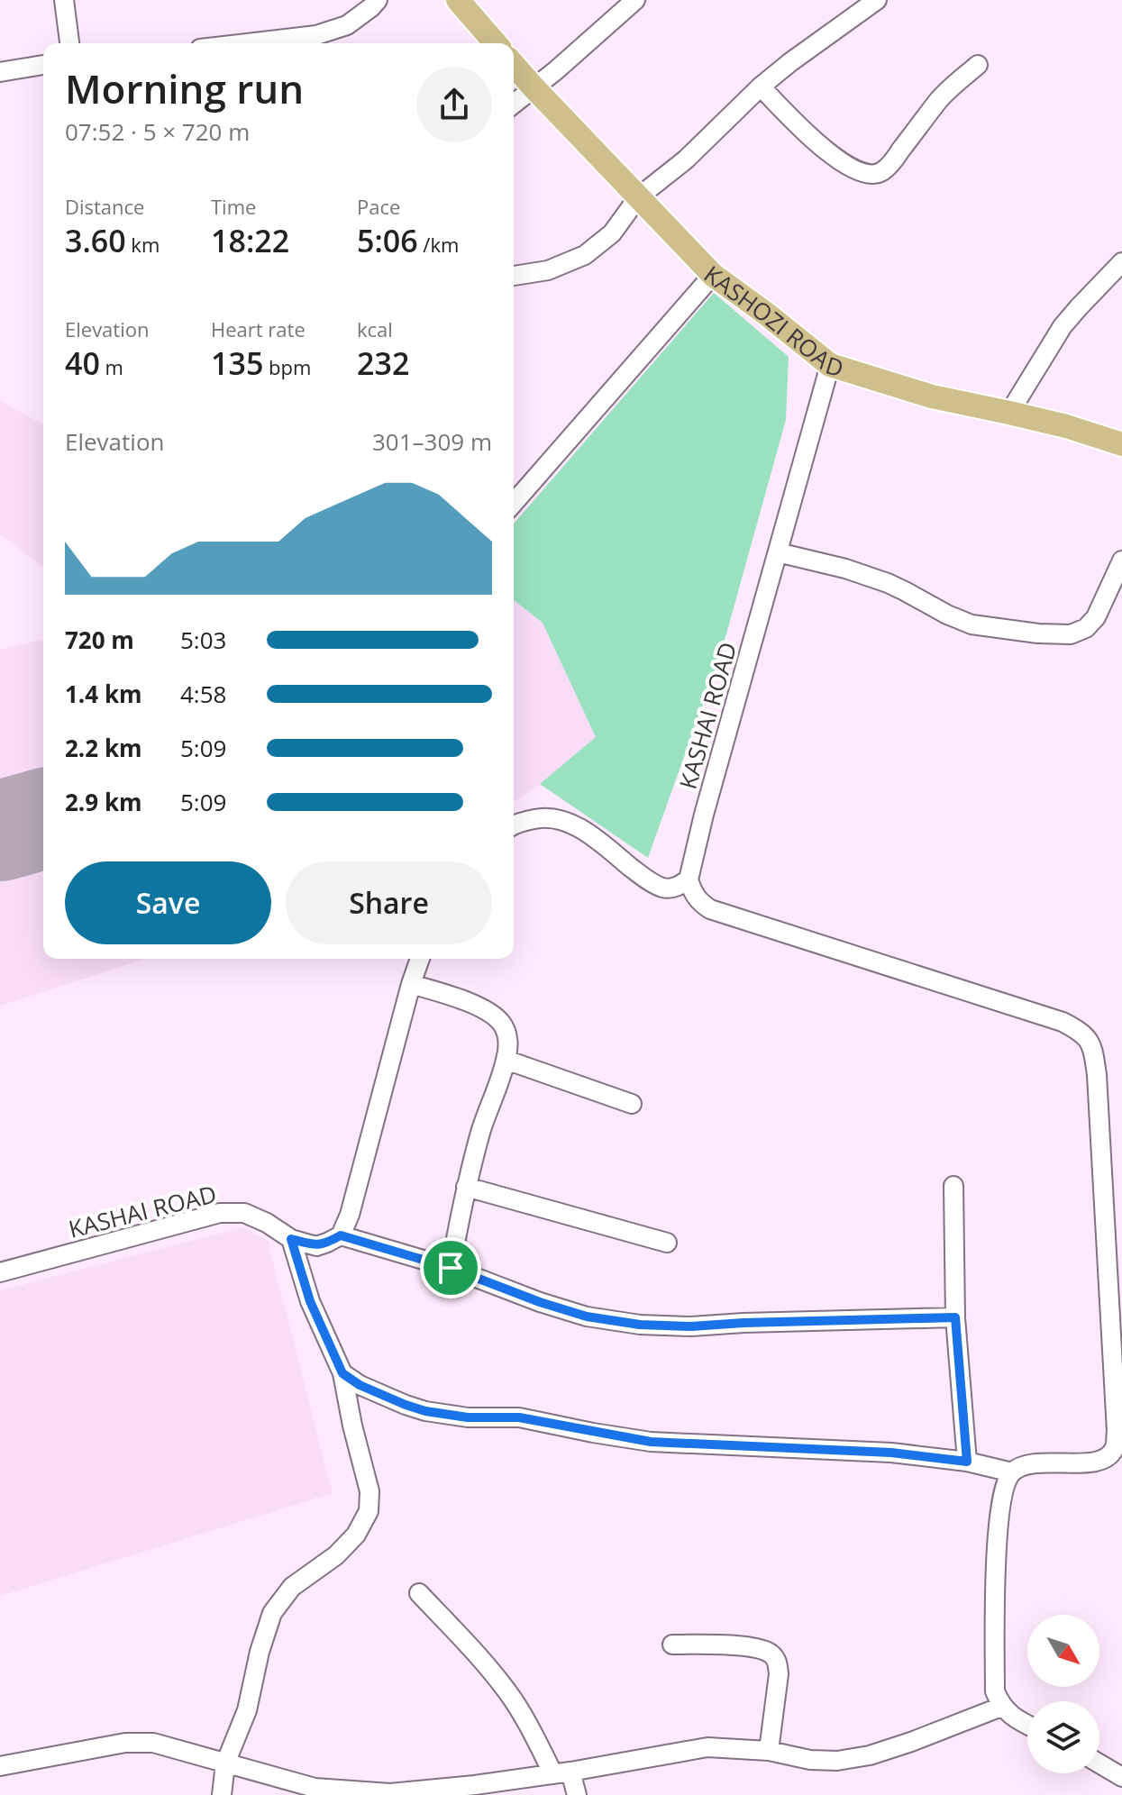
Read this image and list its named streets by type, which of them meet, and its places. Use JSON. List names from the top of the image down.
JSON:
{
  "streets": {
    "main road": ["KASHOZI ROAD"],
    "street": ["KASHAI ROAD"]
  },
  "crossings": [
    ["KASHOZI ROAD", "KASHAI ROAD"]
  ],
  "north": "bottom right",
  "page": {
    "heading": ["Morning run", "07:52 · 5 × 720 m"],
    "stats": [
      ["Distance", "3.60 km"],
      ["Time", "18:22"],
      ["Pace", "5:06 /km"],
      ["Elevation", "40 m"],
      ["Heart rate", "135 bpm"],
      ["kcal", "232"]
    ],
    "chart": ["Elevation", "301–309 m"],
    "list": [
      {
        "name": "720 m",
        "note": "5:03"
      },
      {
        "name": "1.4 km",
        "note": "4:58"
      },
      {
        "name": "2.2 km",
        "note": "5:09"
      },
      {
        "name": "2.9 km",
        "note": "5:09"
      }
    ],
    "buttons": ["Save", "Share"]
  }
}
